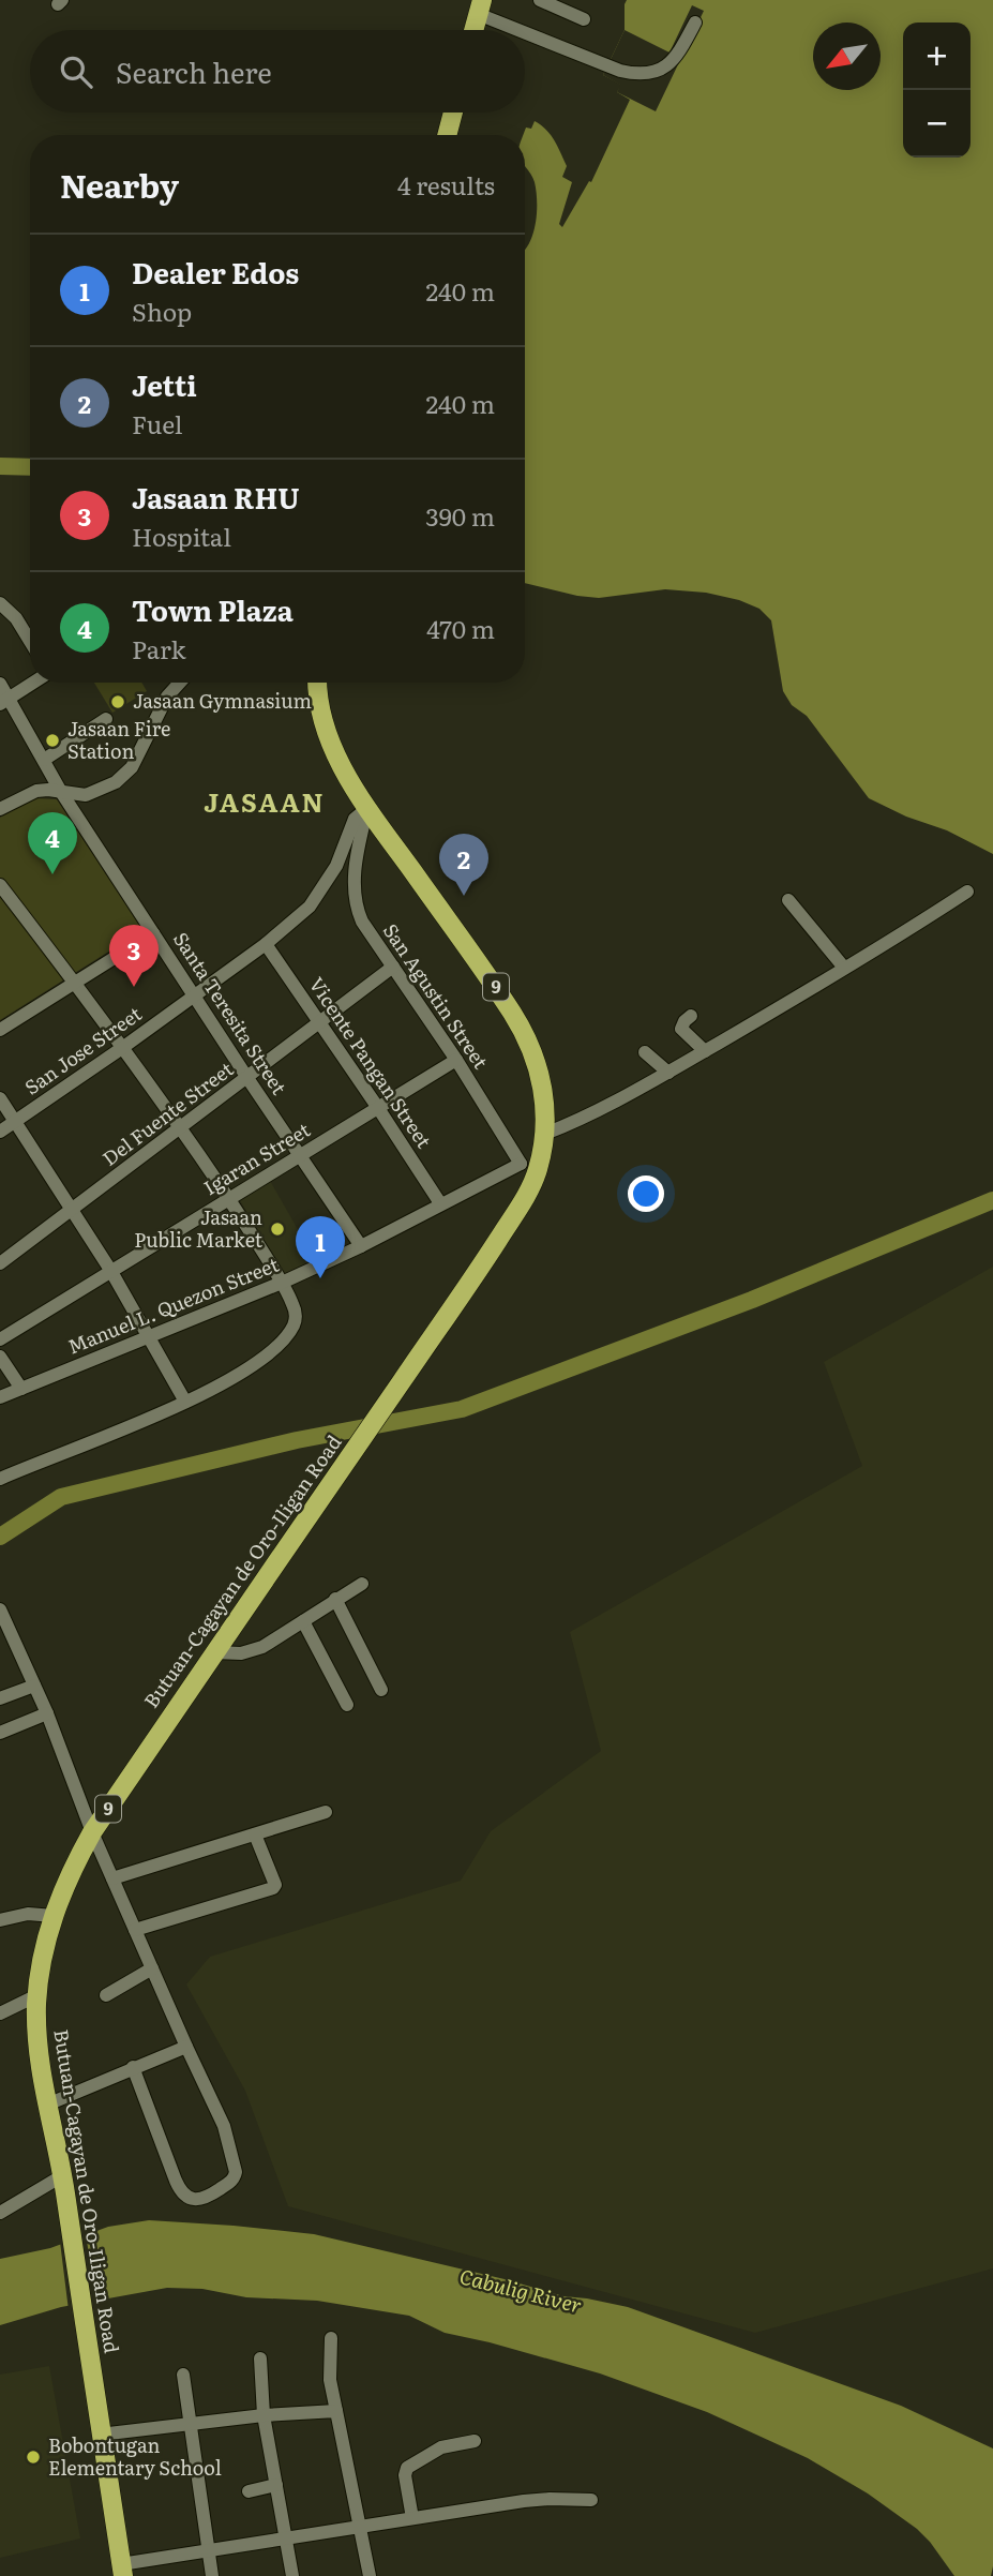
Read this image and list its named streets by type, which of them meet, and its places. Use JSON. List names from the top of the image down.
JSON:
{
  "streets": {
    "highway": ["9", "Butuan-Cagayan de Oro-Iligan Road"],
    "street": [
      "San Agustin Street",
      "Santa Teresita Street",
      "San Jose Street",
      "Vicente Pangan Street",
      "Del Fuente Street",
      "Igaran Street",
      "Manuel L. Quezon Street"
    ]
  },
  "crossings": [
    ["San Agustin Street", "San Jose Street"],
    ["San Agustin Street", "Del Fuente Street"],
    ["San Agustin Street", "Igaran Street"],
    ["San Agustin Street", "Manuel L. Quezon Street"],
    ["San Agustin Street", "Butuan-Cagayan de Oro-Iligan Road"],
    ["Santa Teresita Street", "San Jose Street"],
    ["Santa Teresita Street", "Del Fuente Street"],
    ["Santa Teresita Street", "Igaran Street"],
    ["Santa Teresita Street", "Manuel L. Quezon Street"],
    ["San Jose Street", "Vicente Pangan Street"],
    ["San Jose Street", "Butuan-Cagayan de Oro-Iligan Road"],
    ["Vicente Pangan Street", "Del Fuente Street"],
    ["Vicente Pangan Street", "Igaran Street"],
    ["Vicente Pangan Street", "Manuel L. Quezon Street"],
    ["Manuel L. Quezon Street", "Butuan-Cagayan de Oro-Iligan Road"]
  ],
  "districts": ["JASAAN"],
  "water": ["Cabulig River"],
  "places": [
    "Jasaan Gymnasium",
    "Jasaan Fire Station",
    "Jasaan Public Market",
    "Bobontugan Elementary School"
  ],
  "north": "bottom left",
  "page": {
    "map_buttons": ["+", "−"],
    "search": "Search here",
    "heading": ["Nearby", "4 results"],
    "list": [
      {
        "mark": "1",
        "name": "Dealer Edos",
        "note": "Shop",
        "value": "240 m"
      },
      {
        "mark": "2",
        "name": "Jetti",
        "note": "Fuel",
        "value": "240 m"
      },
      {
        "mark": "3",
        "name": "Jasaan RHU",
        "note": "Hospital",
        "value": "390 m"
      },
      {
        "mark": "4",
        "name": "Town Plaza",
        "note": "Park",
        "value": "470 m"
      }
    ],
    "pins": [
      "4",
      "2",
      "3",
      "1"
    ]
  }
}
